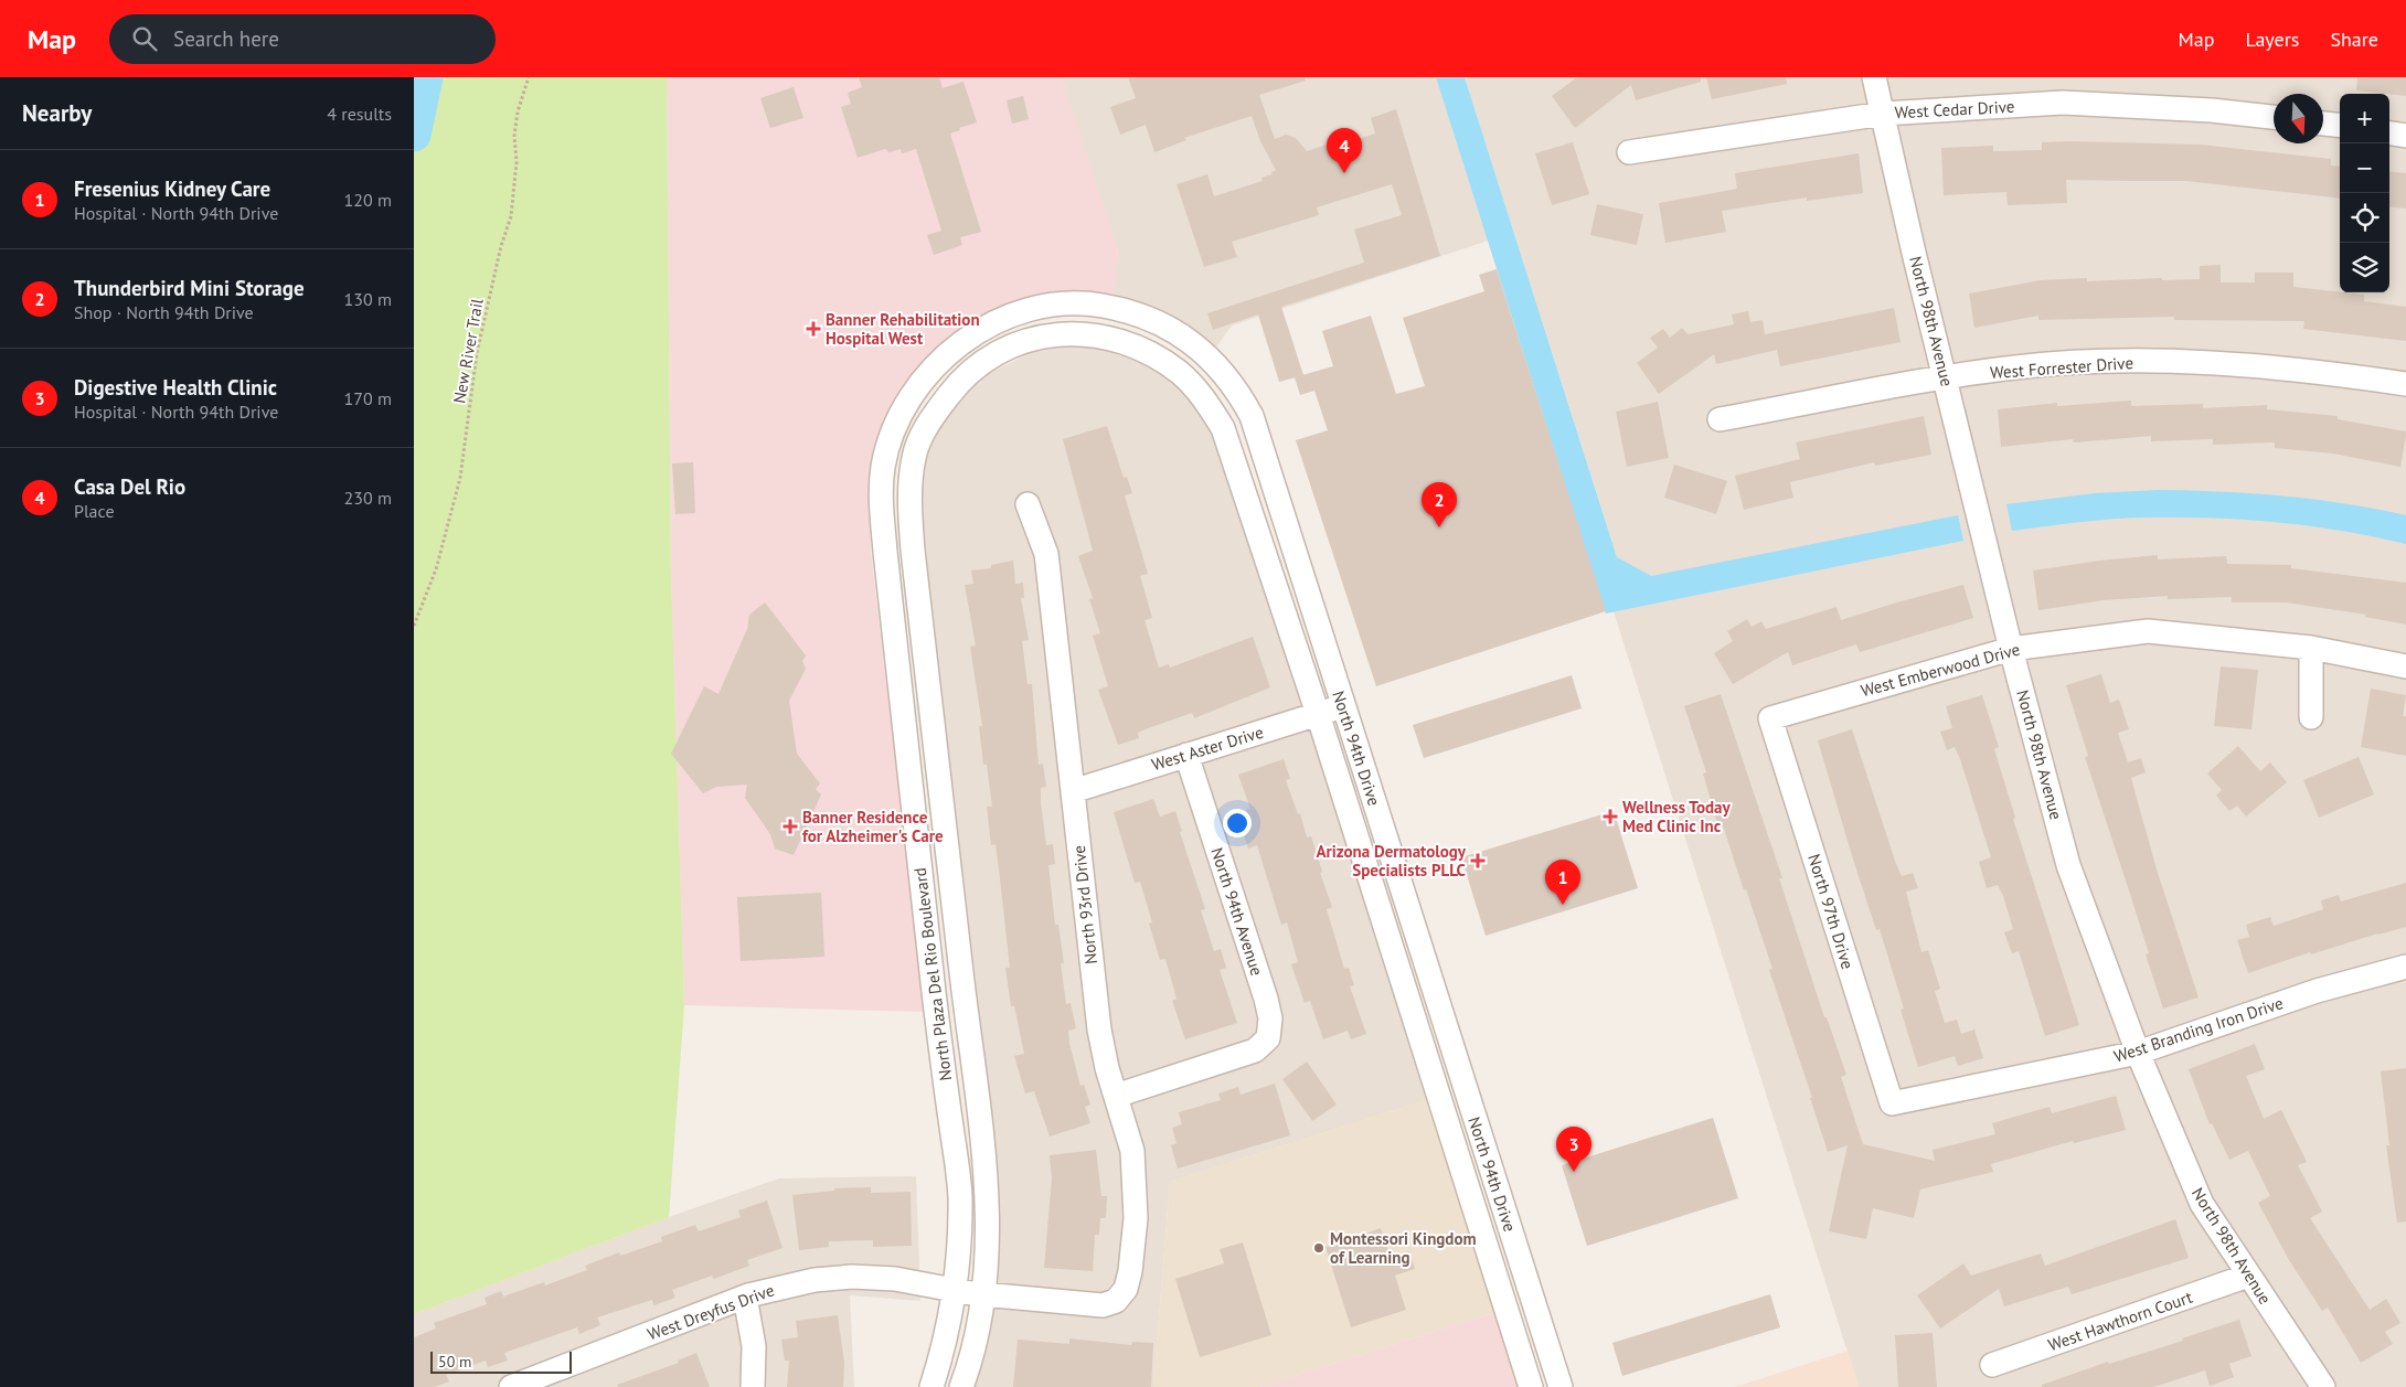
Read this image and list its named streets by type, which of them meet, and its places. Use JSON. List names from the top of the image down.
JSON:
{
  "streets": {
    "street": [
      "West Cedar Drive",
      "North 98th Avenue",
      "West Forrester Drive",
      "West Emberwood Drive",
      "West Aster Drive",
      "North 94th Drive",
      "North 93rd Drive",
      "North 94th Avenue",
      "North 97th Drive",
      "North Plaza Del Rio Boulevard",
      "West Branding Iron Drive",
      "West Dreyfus Drive",
      "West Hawthorn Court"
    ],
    "path": ["New River Trail"]
  },
  "crossings": [
    ["West Cedar Drive", "North 98th Avenue"],
    ["North 98th Avenue", "West Forrester Drive"],
    ["North 98th Avenue", "West Emberwood Drive"],
    ["North 98th Avenue", "West Branding Iron Drive"],
    ["North 98th Avenue", "West Hawthorn Court"],
    ["West Emberwood Drive", "North 97th Drive"],
    ["West Aster Drive", "North 94th Drive"],
    ["West Aster Drive", "North 93rd Drive"],
    ["West Aster Drive", "North 94th Avenue"],
    ["North 94th Drive", "North Plaza Del Rio Boulevard"],
    ["North 93rd Drive", "North 94th Avenue"],
    ["North 93rd Drive", "West Dreyfus Drive"],
    ["North 97th Drive", "West Branding Iron Drive"],
    ["North Plaza Del Rio Boulevard", "West Dreyfus Drive"]
  ],
  "places": {
    "health": [
      "Banner Rehabilitation Hospital West",
      "Wellness Today Med Clinic Inc",
      "Banner Residence for Alzheimer's Care",
      "Arizona Dermatology Specialists PLLC"
    ],
    "other": ["Montessori Kingdom of Learning"]
  },
  "scale_bar": "50 m",
  "north": "bottom",
  "page": {
    "header": "Map",
    "search": "Search here",
    "nav": ["Map", "Layers", "Share"],
    "heading": ["Nearby", "4 results"],
    "map_buttons": ["+", "−"],
    "pins": [
      "4",
      "2",
      "1",
      "3"
    ],
    "list": [
      {
        "mark": "1",
        "name": "Fresenius Kidney Care",
        "note": "Hospital · North 94th Drive",
        "value": "120 m"
      },
      {
        "mark": "2",
        "name": "Thunderbird Mini Storage",
        "note": "Shop · North 94th Drive",
        "value": "130 m"
      },
      {
        "mark": "3",
        "name": "Digestive Health Clinic",
        "note": "Hospital · North 94th Drive",
        "value": "170 m"
      },
      {
        "mark": "4",
        "name": "Casa Del Rio",
        "note": "Place",
        "value": "230 m"
      }
    ],
    "scale": "50 m"
  }
}
